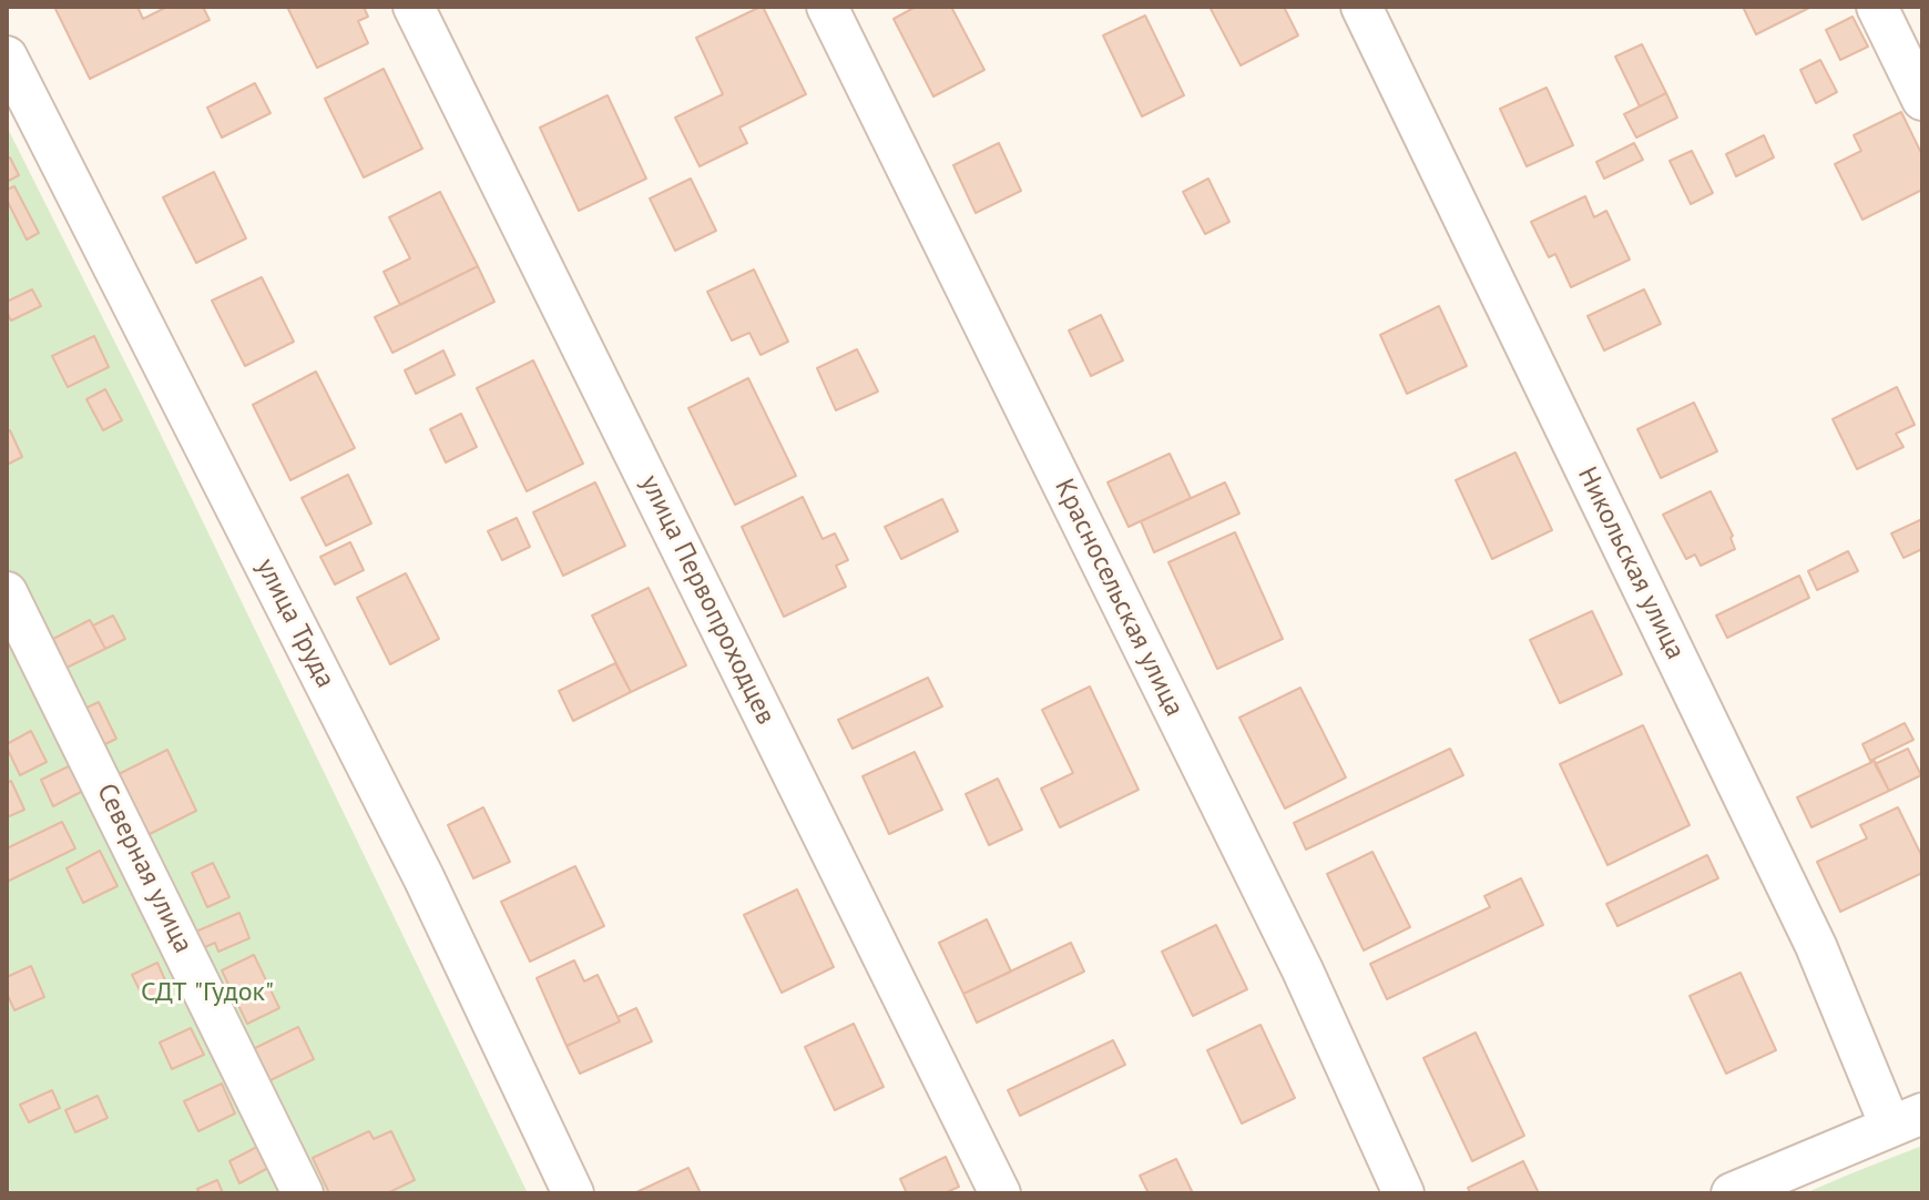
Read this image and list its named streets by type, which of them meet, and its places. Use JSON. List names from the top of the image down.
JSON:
{
  "streets": {
    "street": [
      "Никольская улица",
      "Красносельская улица",
      "улица Первопроходцев",
      "улица Труда",
      "Северная улица"
    ]
  },
  "parks": ["СДТ \"Гудок\""]
}
